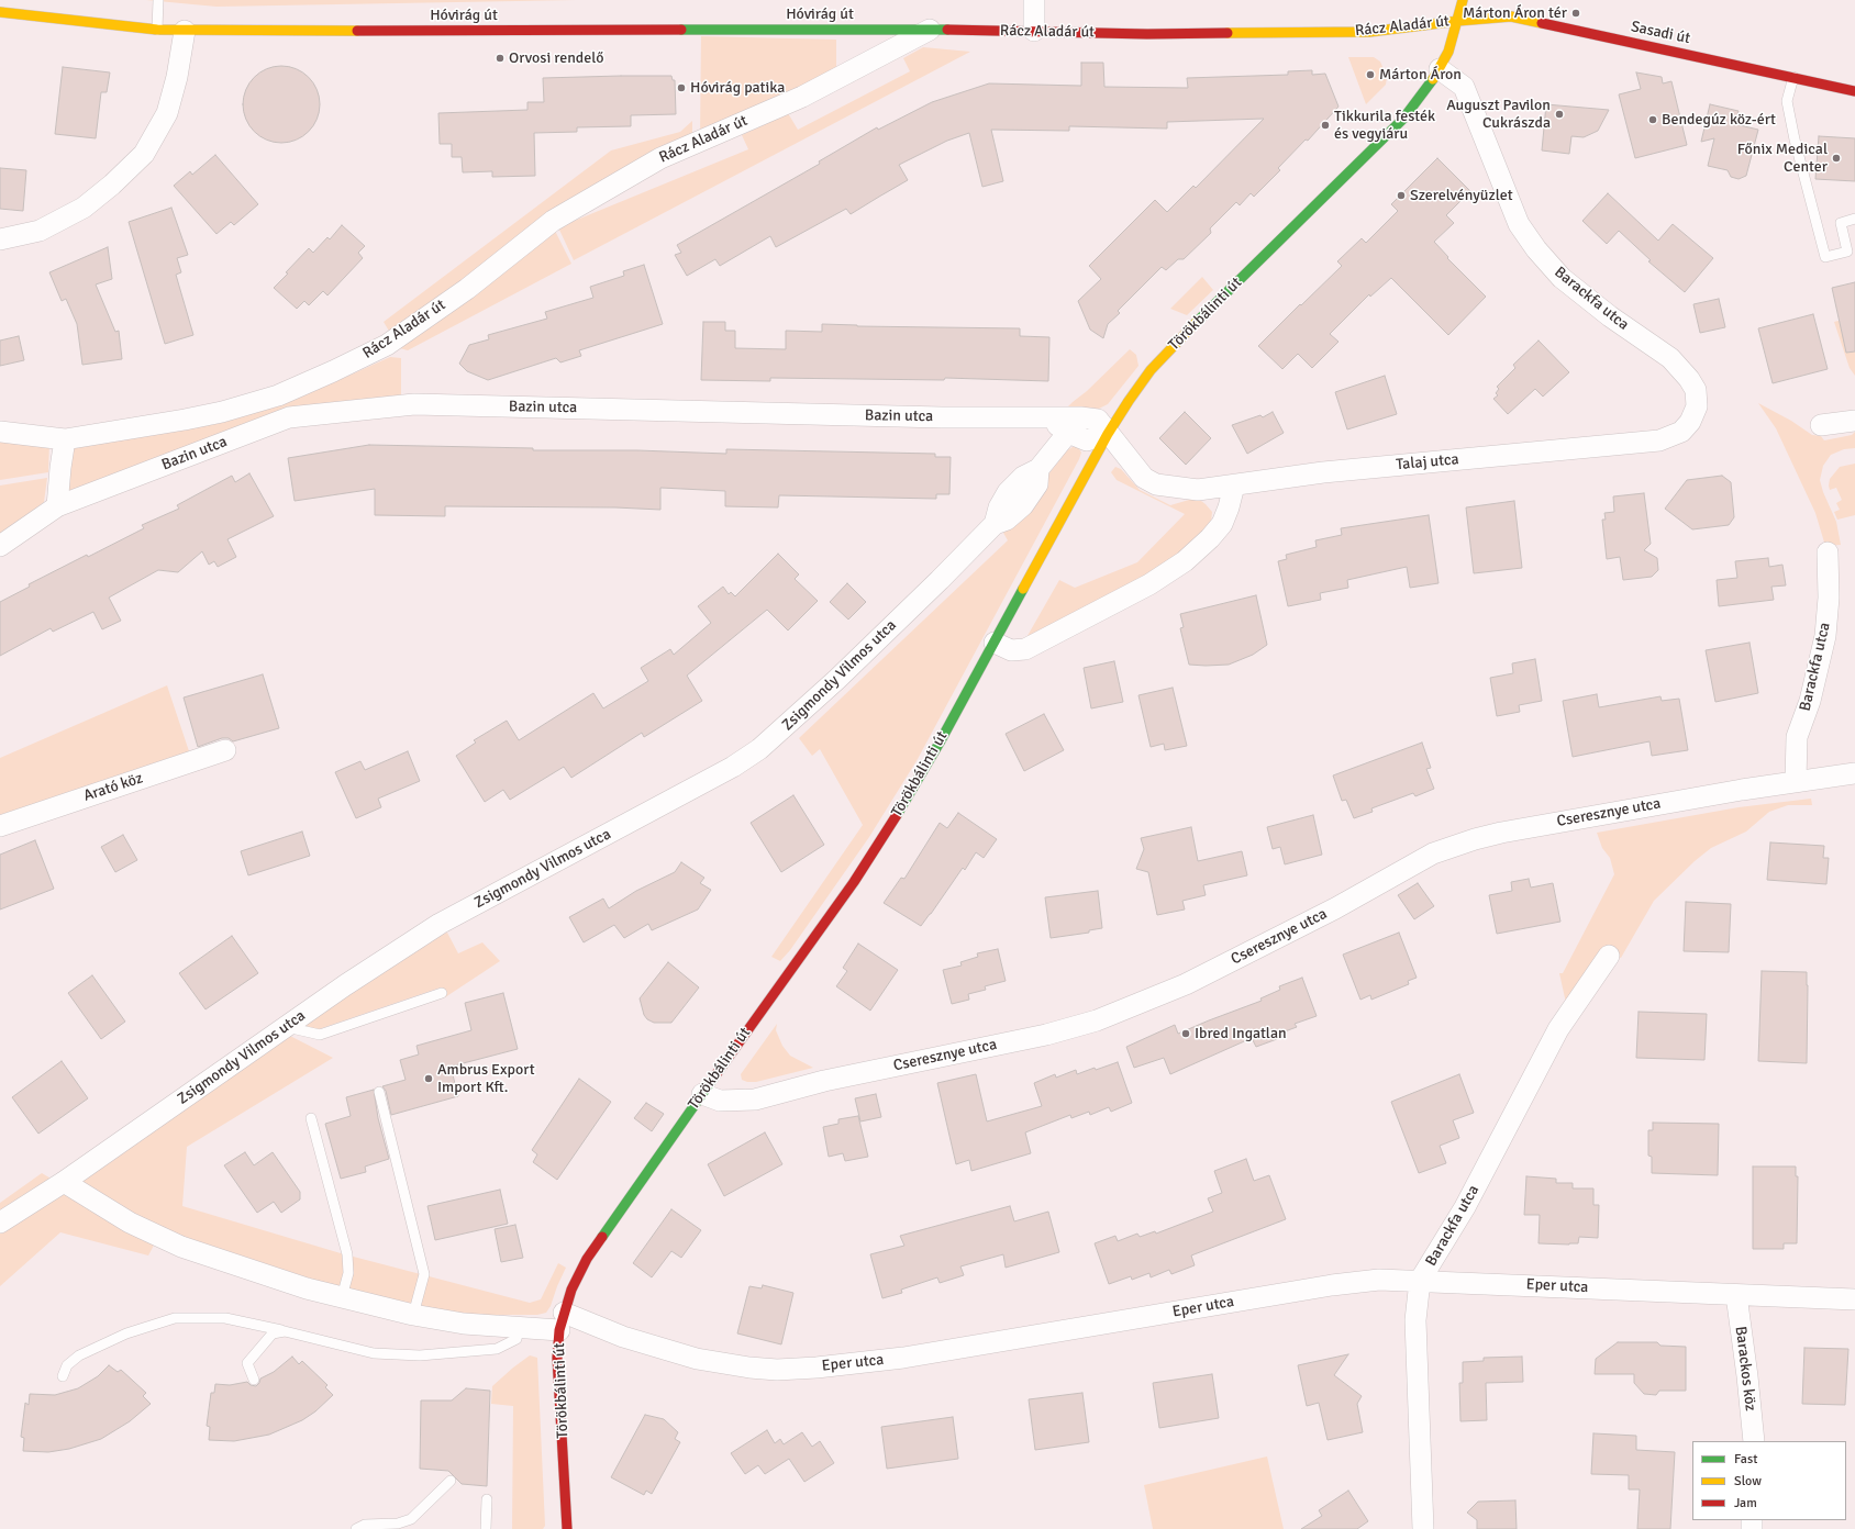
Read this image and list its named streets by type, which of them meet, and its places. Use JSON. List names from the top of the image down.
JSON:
{
  "streets": {
    "street": [
      "Hóvirág út",
      "Rácz Aladár út",
      "Sasadi út",
      "Barackfa utca",
      "Törökbálinti út",
      "Bazin utca",
      "Talaj utca",
      "Zsigmondy Vilmos utca",
      "Arató köz",
      "Cseresznye utca",
      "Eper utca",
      "Barackos köz"
    ]
  },
  "crossings": [
    ["Hóvirág út", "Rácz Aladár út"],
    ["Rácz Aladár út", "Sasadi út"],
    ["Rácz Aladár út", "Törökbálinti út"],
    ["Sasadi út", "Törökbálinti út"],
    ["Barackfa utca", "Törökbálinti út"],
    ["Barackfa utca", "Talaj utca"],
    ["Barackfa utca", "Cseresznye utca"],
    ["Barackfa utca", "Eper utca"],
    ["Törökbálinti út", "Bazin utca"],
    ["Törökbálinti út", "Talaj utca"],
    ["Törökbálinti út", "Cseresznye utca"],
    ["Törökbálinti út", "Eper utca"],
    ["Bazin utca", "Talaj utca"],
    ["Bazin utca", "Zsigmondy Vilmos utca"],
    ["Eper utca", "Barackos köz"]
  ],
  "places": [
    "Márton Áron tér",
    "Orvosi rendelő",
    "Márton Áron",
    "Hóvirág patika",
    "Auguszt Pavilon Cukrászda",
    "Bendegúz köz-ért",
    "Tikkurila festék és vegyiáru",
    "Főnix Medical Center",
    "Szerelvényüzlet",
    "Ibred Ingatlan",
    "Ambrus Export Import Kft."
  ],
  "legend": ["Fast", "Slow", "Jam"]
}
